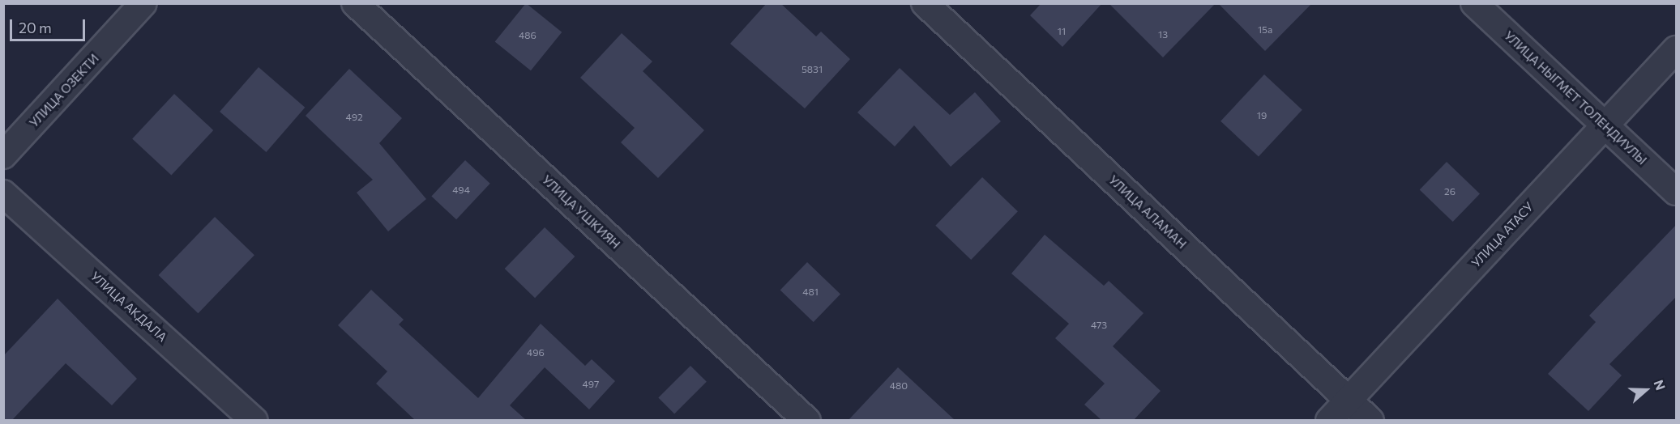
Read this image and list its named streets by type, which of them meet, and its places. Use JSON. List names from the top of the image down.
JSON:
{
  "streets": {
    "street": [
      "УЛИЦА ОЗЕКТИ",
      "УЛИЦА НЫГМЕТ ТОЛЕНДИУЛЫ",
      "УЛИЦА УШКИЯН",
      "УЛИЦА АЛАМАН",
      "УЛИЦА АТАСУ",
      "УЛИЦА АКДАЛА"
    ]
  },
  "crossings": [
    ["УЛИЦА НЫГМЕТ ТОЛЕНДИУЛЫ", "УЛИЦА АТАСУ"],
    ["УЛИЦА АЛАМАН", "УЛИЦА АТАСУ"]
  ],
  "house_numbers": [
    "15а",
    "11",
    "13",
    "486",
    "5831",
    "19",
    "492",
    "494",
    "26",
    "481",
    "473",
    "496",
    "497",
    "480"
  ],
  "scale_bar": "20 m",
  "north": "right"
}
